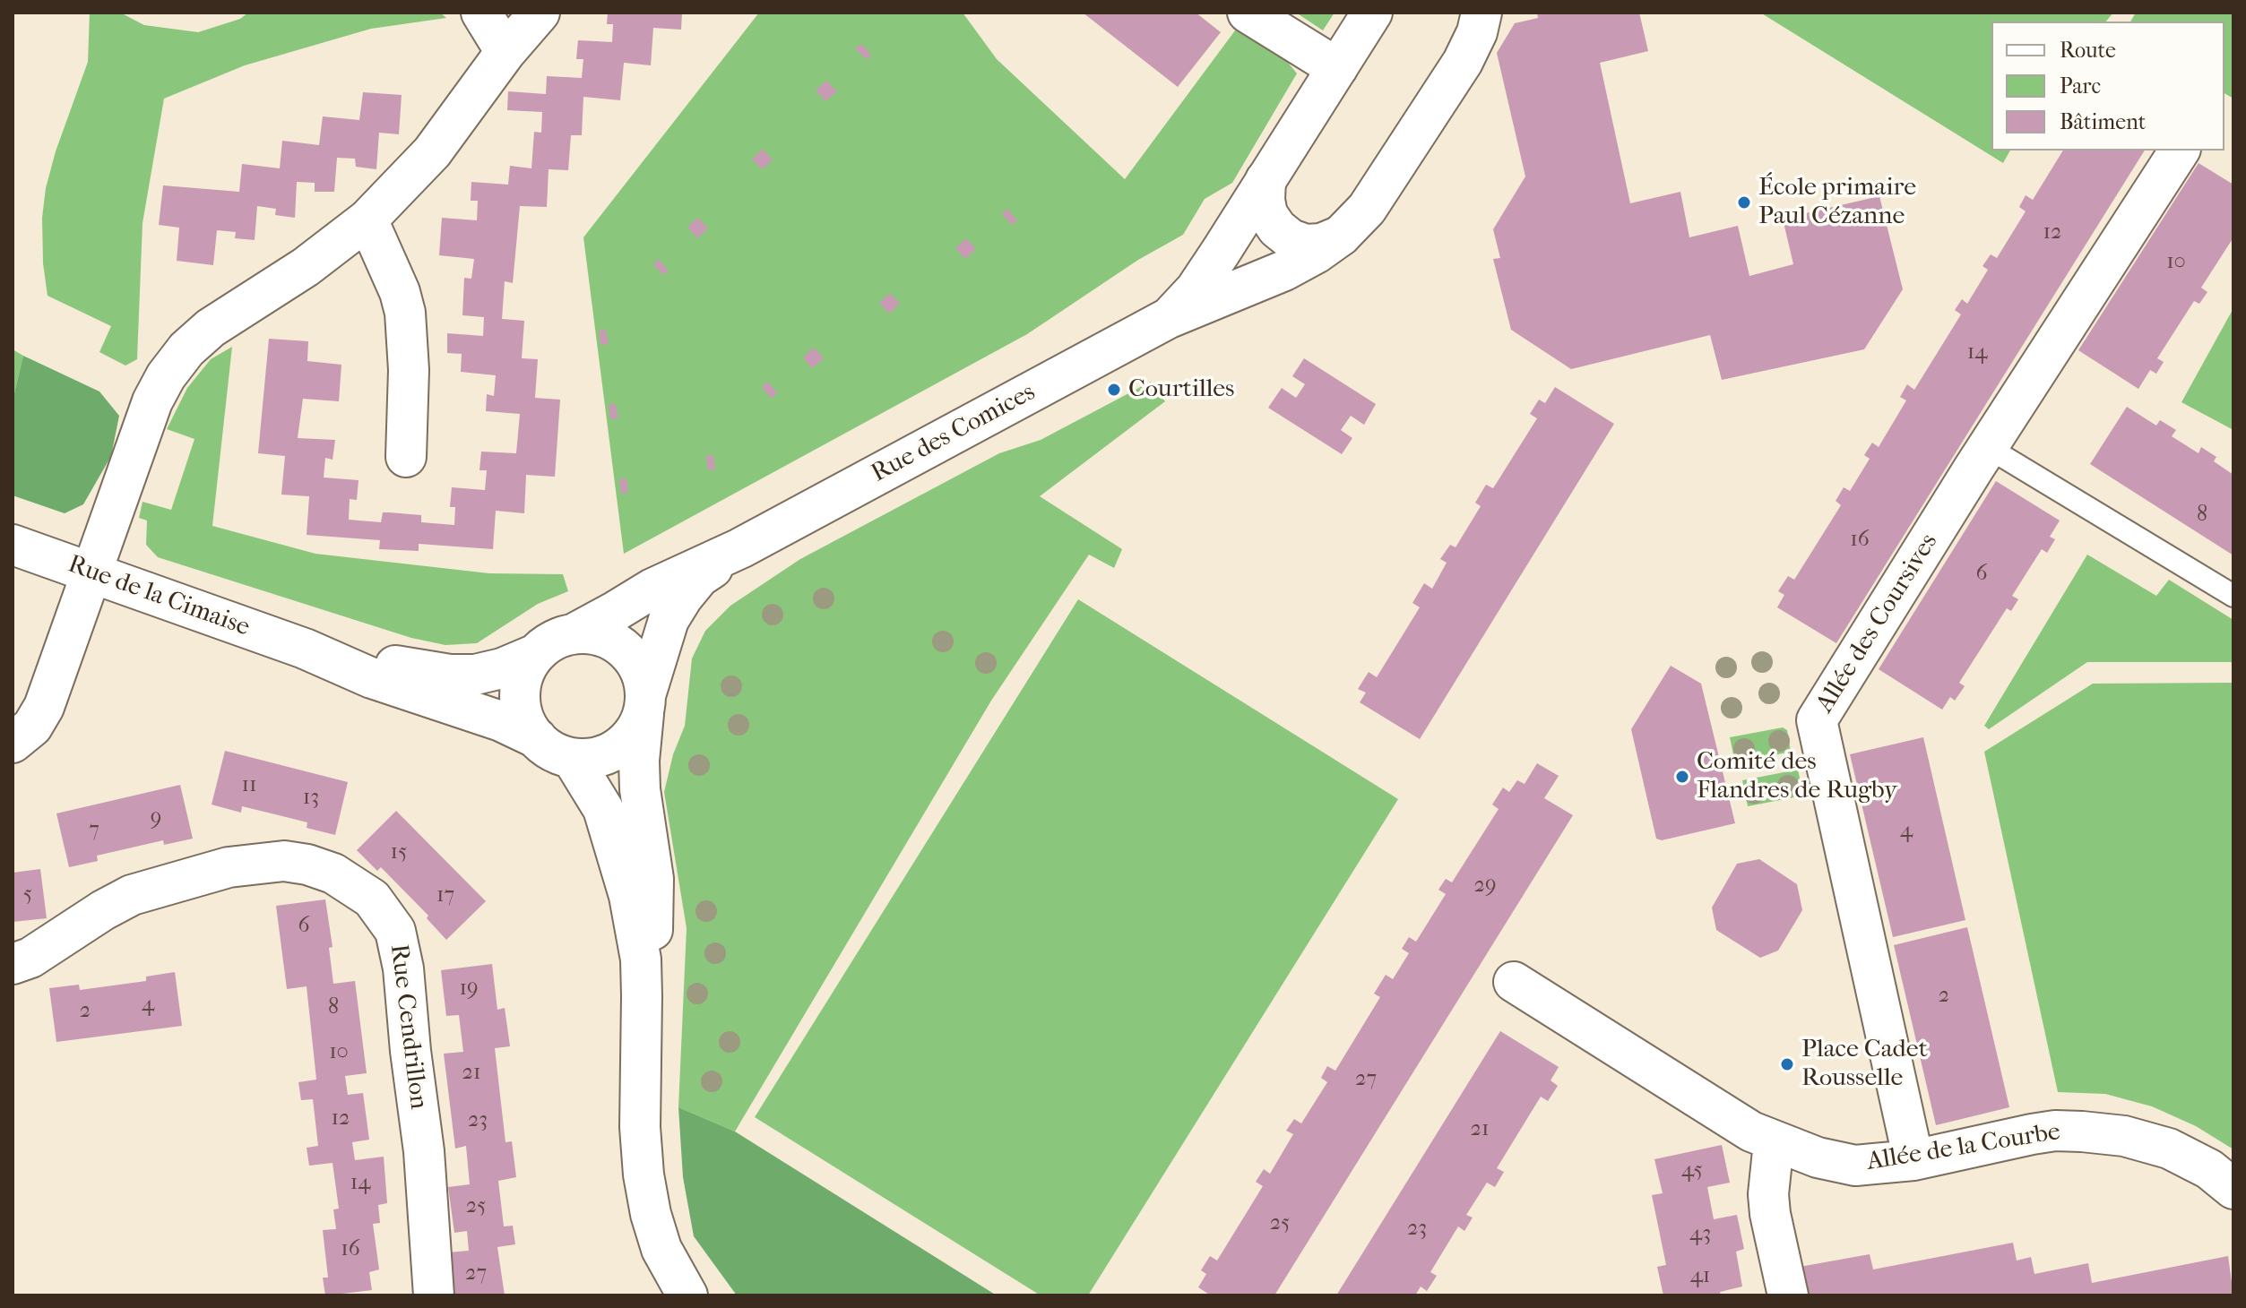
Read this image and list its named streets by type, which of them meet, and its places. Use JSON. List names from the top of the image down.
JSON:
{
  "streets": {
    "street": [
      "Rue des Comices",
      "Rue de la Cimaise",
      "Allée des Coursives",
      "Rue Cendrillon",
      "Allée de la Courbe"
    ]
  },
  "crossings": [
    ["Rue des Comices", "Rue de la Cimaise"],
    ["Allée des Coursives", "Allée de la Courbe"]
  ],
  "places": [
    "École primaire Paul Cézanne",
    "Courtilles",
    "Comité des Flandres de Rugby",
    "Place Cadet Rousselle"
  ],
  "house_numbers": [
    "12",
    "10",
    "14",
    "8",
    "16",
    "6",
    "11",
    "13",
    "9",
    "7",
    "4",
    "15",
    "29",
    "5",
    "17",
    "6",
    "19",
    "2",
    "4",
    "8",
    "2",
    "10",
    "21",
    "27",
    "12",
    "23",
    "21",
    "45",
    "14",
    "25",
    "25",
    "23",
    "43",
    "16",
    "27",
    "41"
  ],
  "legend": ["Route", "Parc", "Bâtiment"]
}
